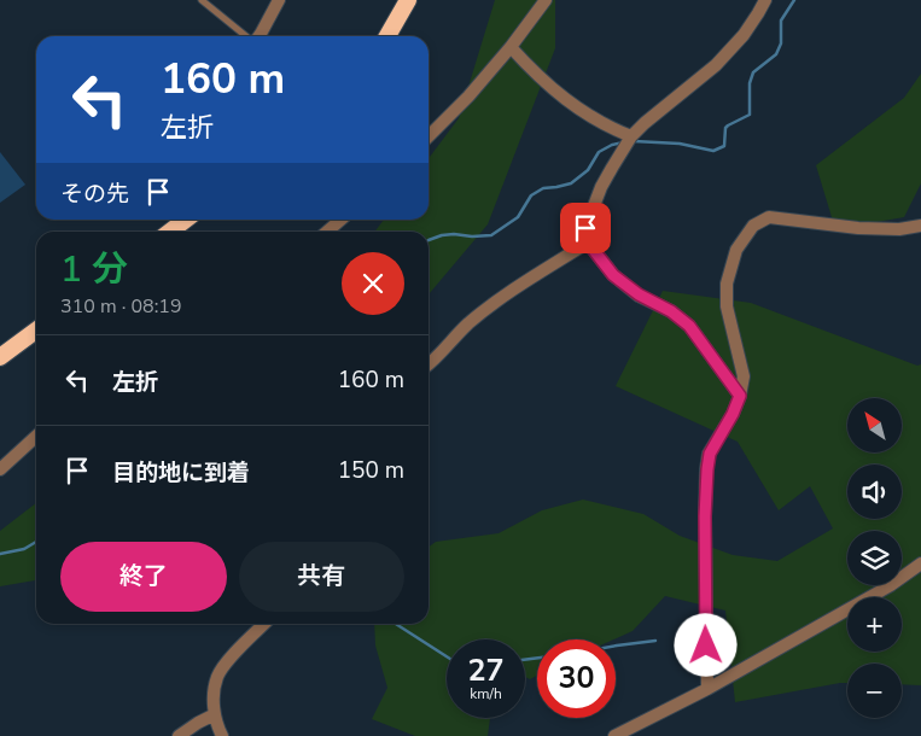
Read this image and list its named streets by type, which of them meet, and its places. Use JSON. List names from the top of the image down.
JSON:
{
  "north": "top left",
  "page": {
    "turn": ["160 m", "左折"],
    "then": "その先",
    "heading": ["1 分", "310 m · 08:19"],
    "list": [
      {
        "name": "左折",
        "value": "160 m"
      },
      {
        "name": "目的地に到着",
        "value": "150 m"
      }
    ],
    "map_buttons": ["+", "−"],
    "buttons": ["終了", "共有"],
    "speed": "27 km/h",
    "limit": "30"
  }
}
